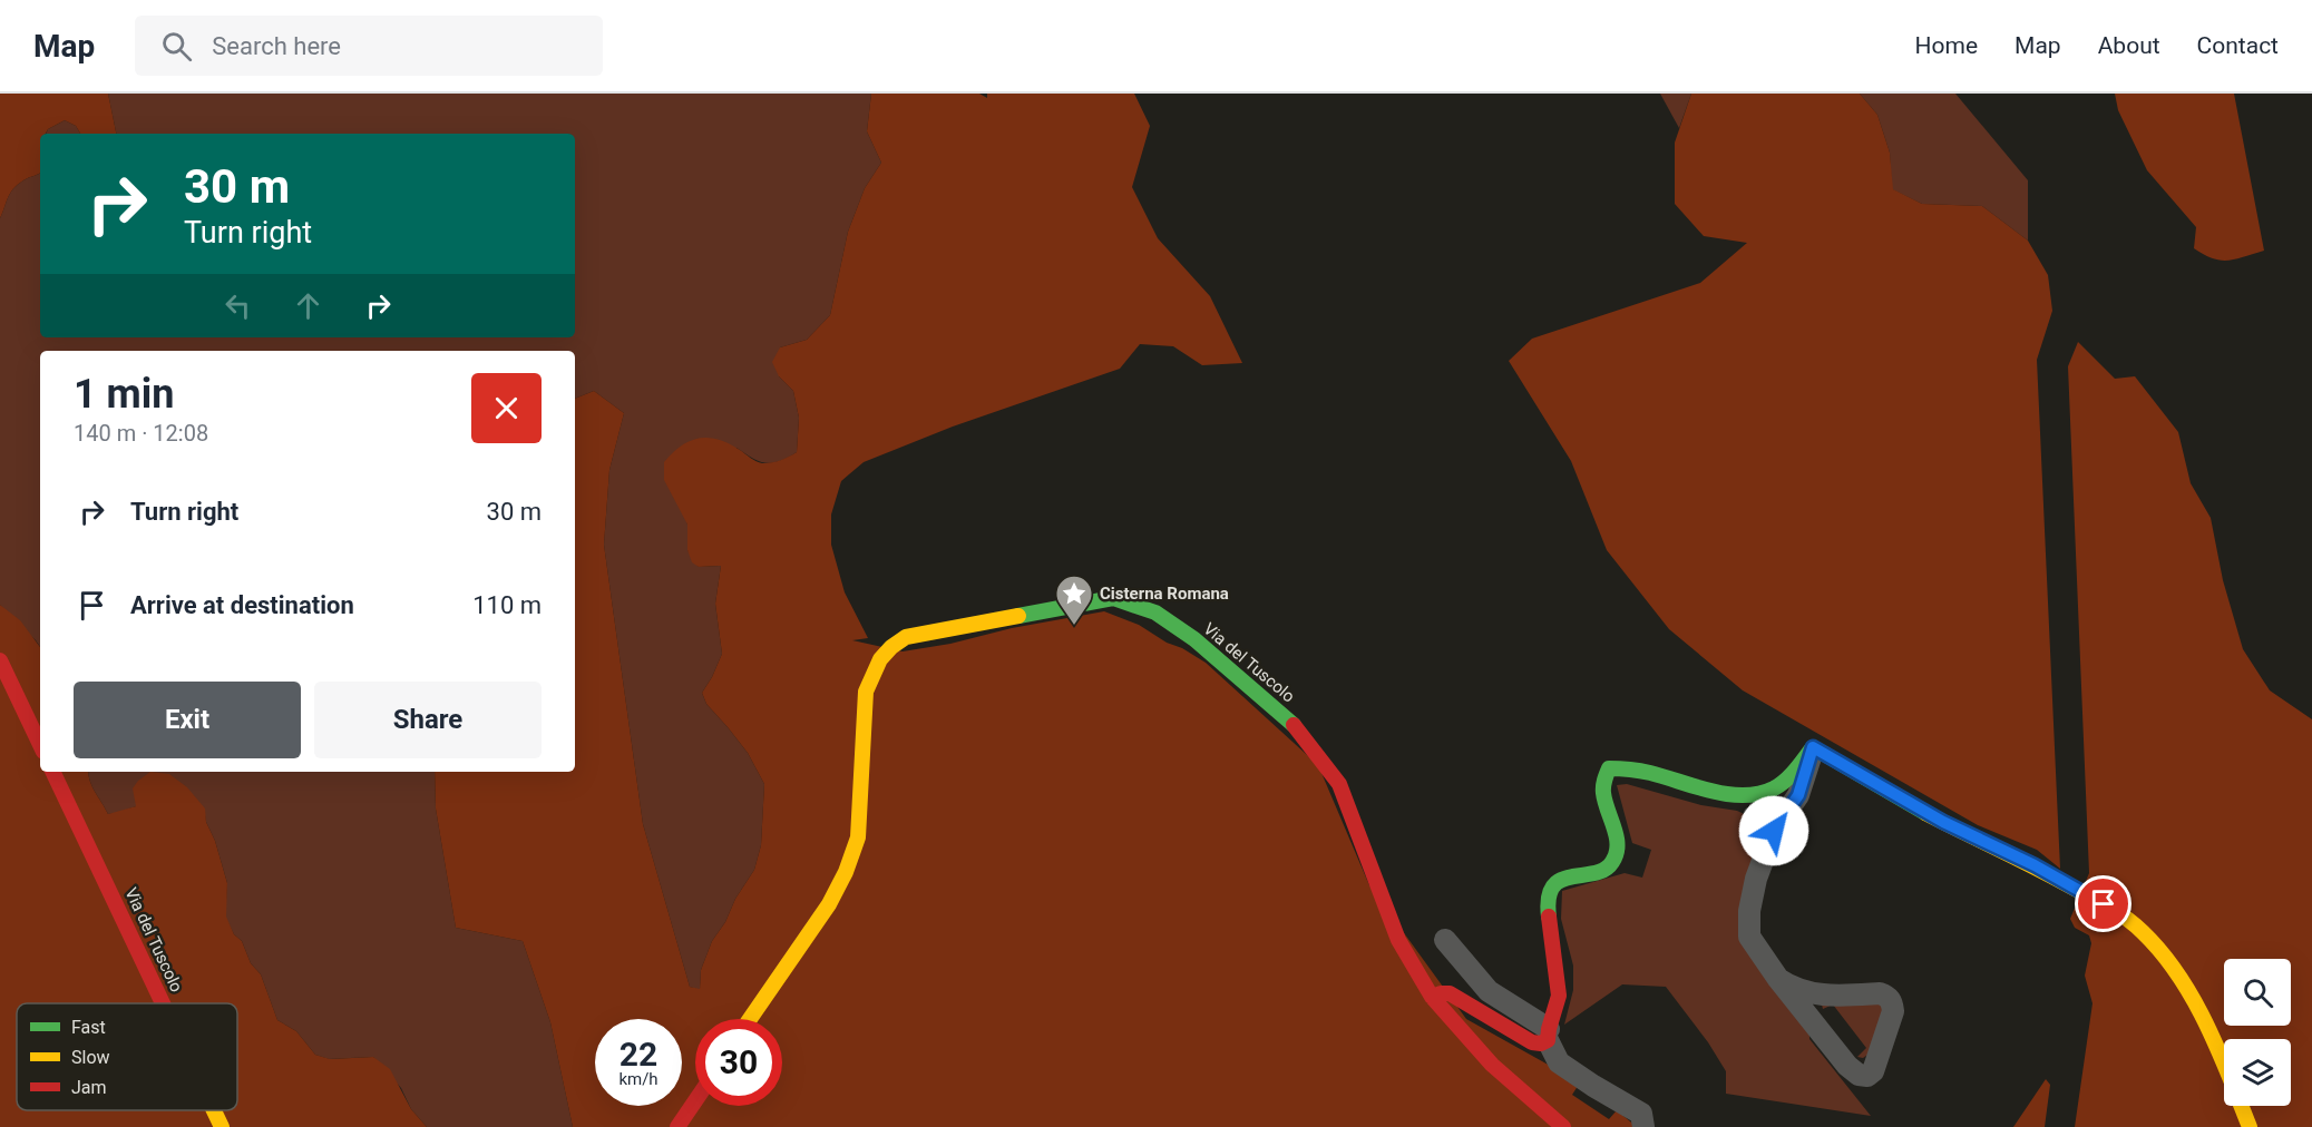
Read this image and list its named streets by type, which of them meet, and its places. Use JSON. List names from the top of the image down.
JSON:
{
  "streets": {
    "street": ["Via del Tuscolo"]
  },
  "places": {
    "place": ["Cisterna Romana"]
  },
  "legend": ["Fast", "Slow", "Jam"],
  "page": {
    "header": "Map",
    "search": "Search here",
    "nav": [
      "Home",
      "Map",
      "About",
      "Contact"
    ],
    "turn": ["30 m", "Turn right"],
    "heading": ["1 min", "140 m · 12:08"],
    "list": [
      {
        "name": "Turn right",
        "value": "30 m"
      },
      {
        "name": "Arrive at destination",
        "value": "110 m"
      }
    ],
    "buttons": ["Exit", "Share"],
    "speed": "22 km/h",
    "limit": "30"
  }
}
